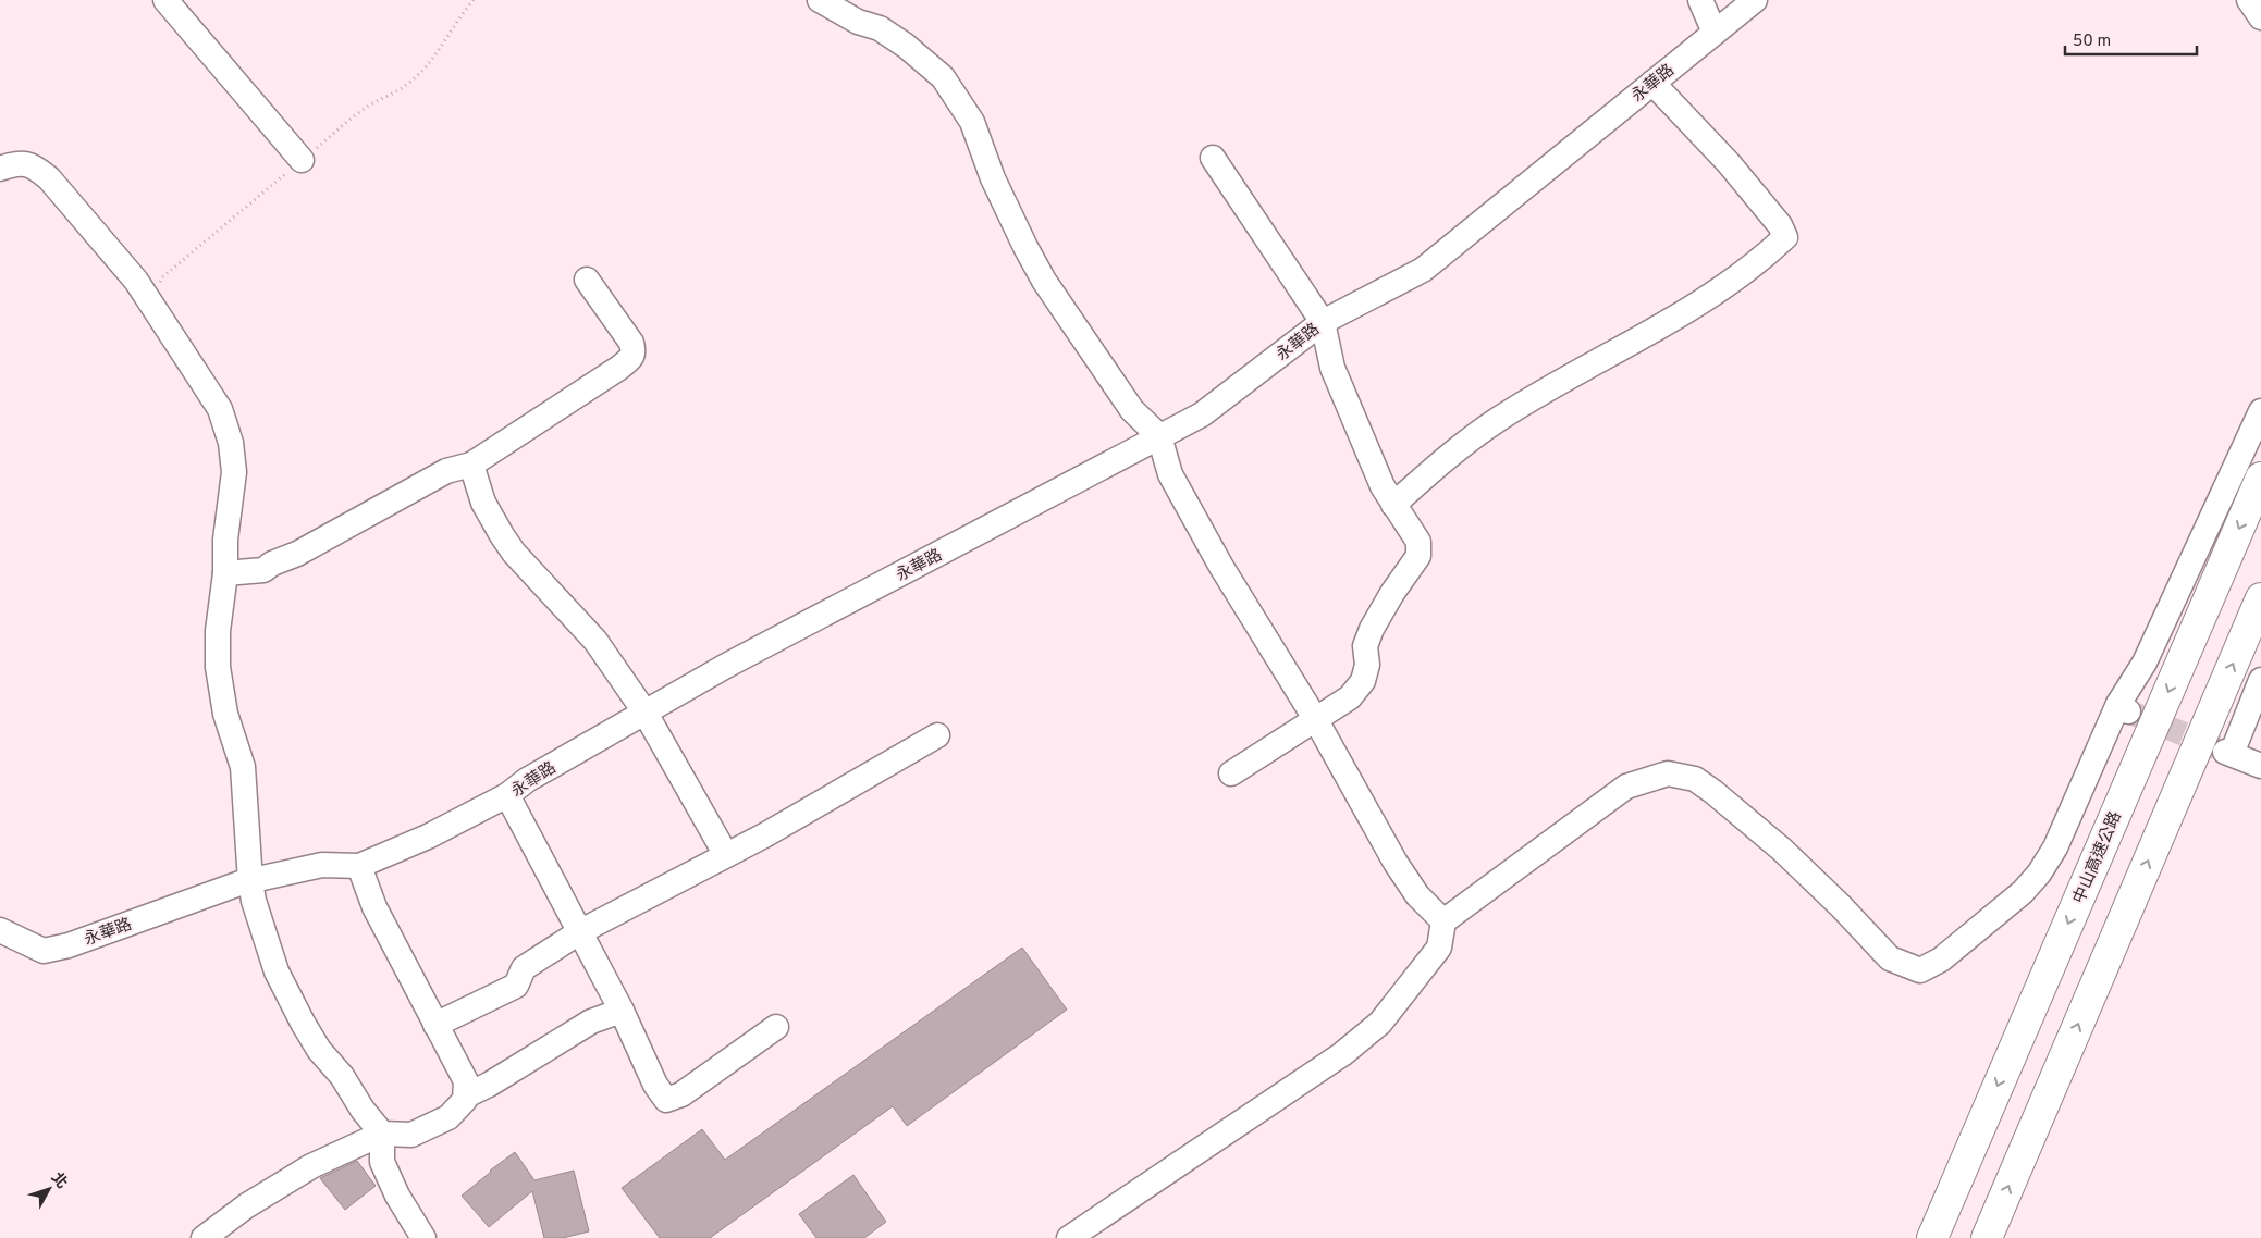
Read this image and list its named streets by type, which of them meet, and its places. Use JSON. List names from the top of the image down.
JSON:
{
  "streets": {
    "highway": ["中山高速公路"],
    "street": ["永華路"]
  },
  "scale_bar": "50 m",
  "north": "top right"
}
